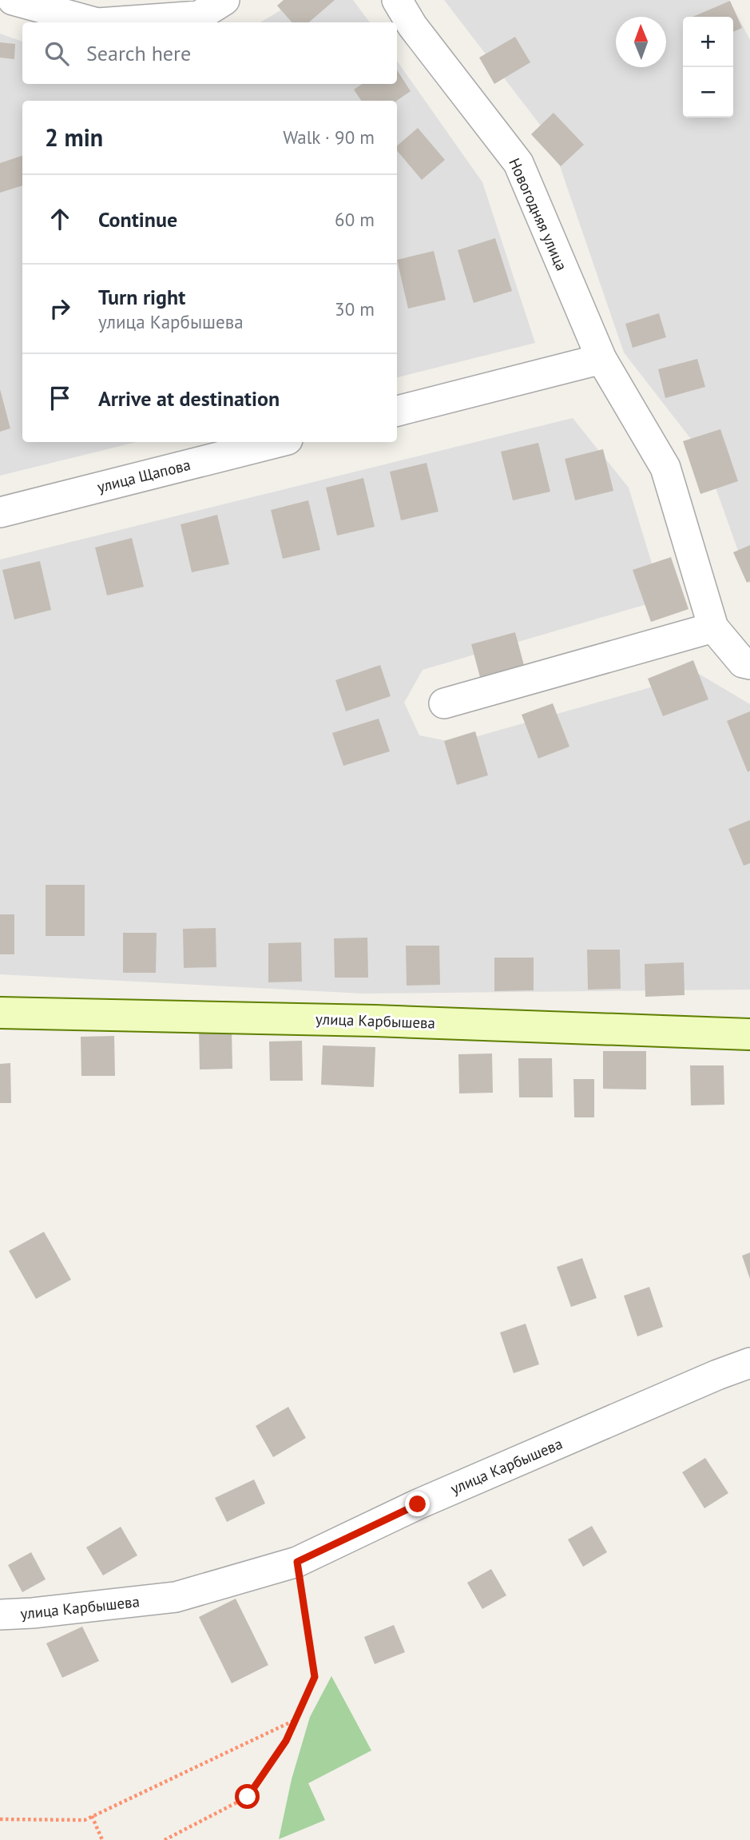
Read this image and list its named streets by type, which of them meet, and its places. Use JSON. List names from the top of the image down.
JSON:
{
  "streets": {
    "main road": ["улица Карбышева"],
    "street": ["Новогодняя улица", "улица Щапова"]
  },
  "north": "top",
  "page": {
    "map_buttons": ["+", "−"],
    "search": "Search here",
    "heading": ["2 min", "Walk · 90 m"],
    "list": [
      ["Continue", "60 m"],
      ["Turn right", "улица Карбышева", "30 m"],
      "Arrive at destination"
    ]
  }
}
